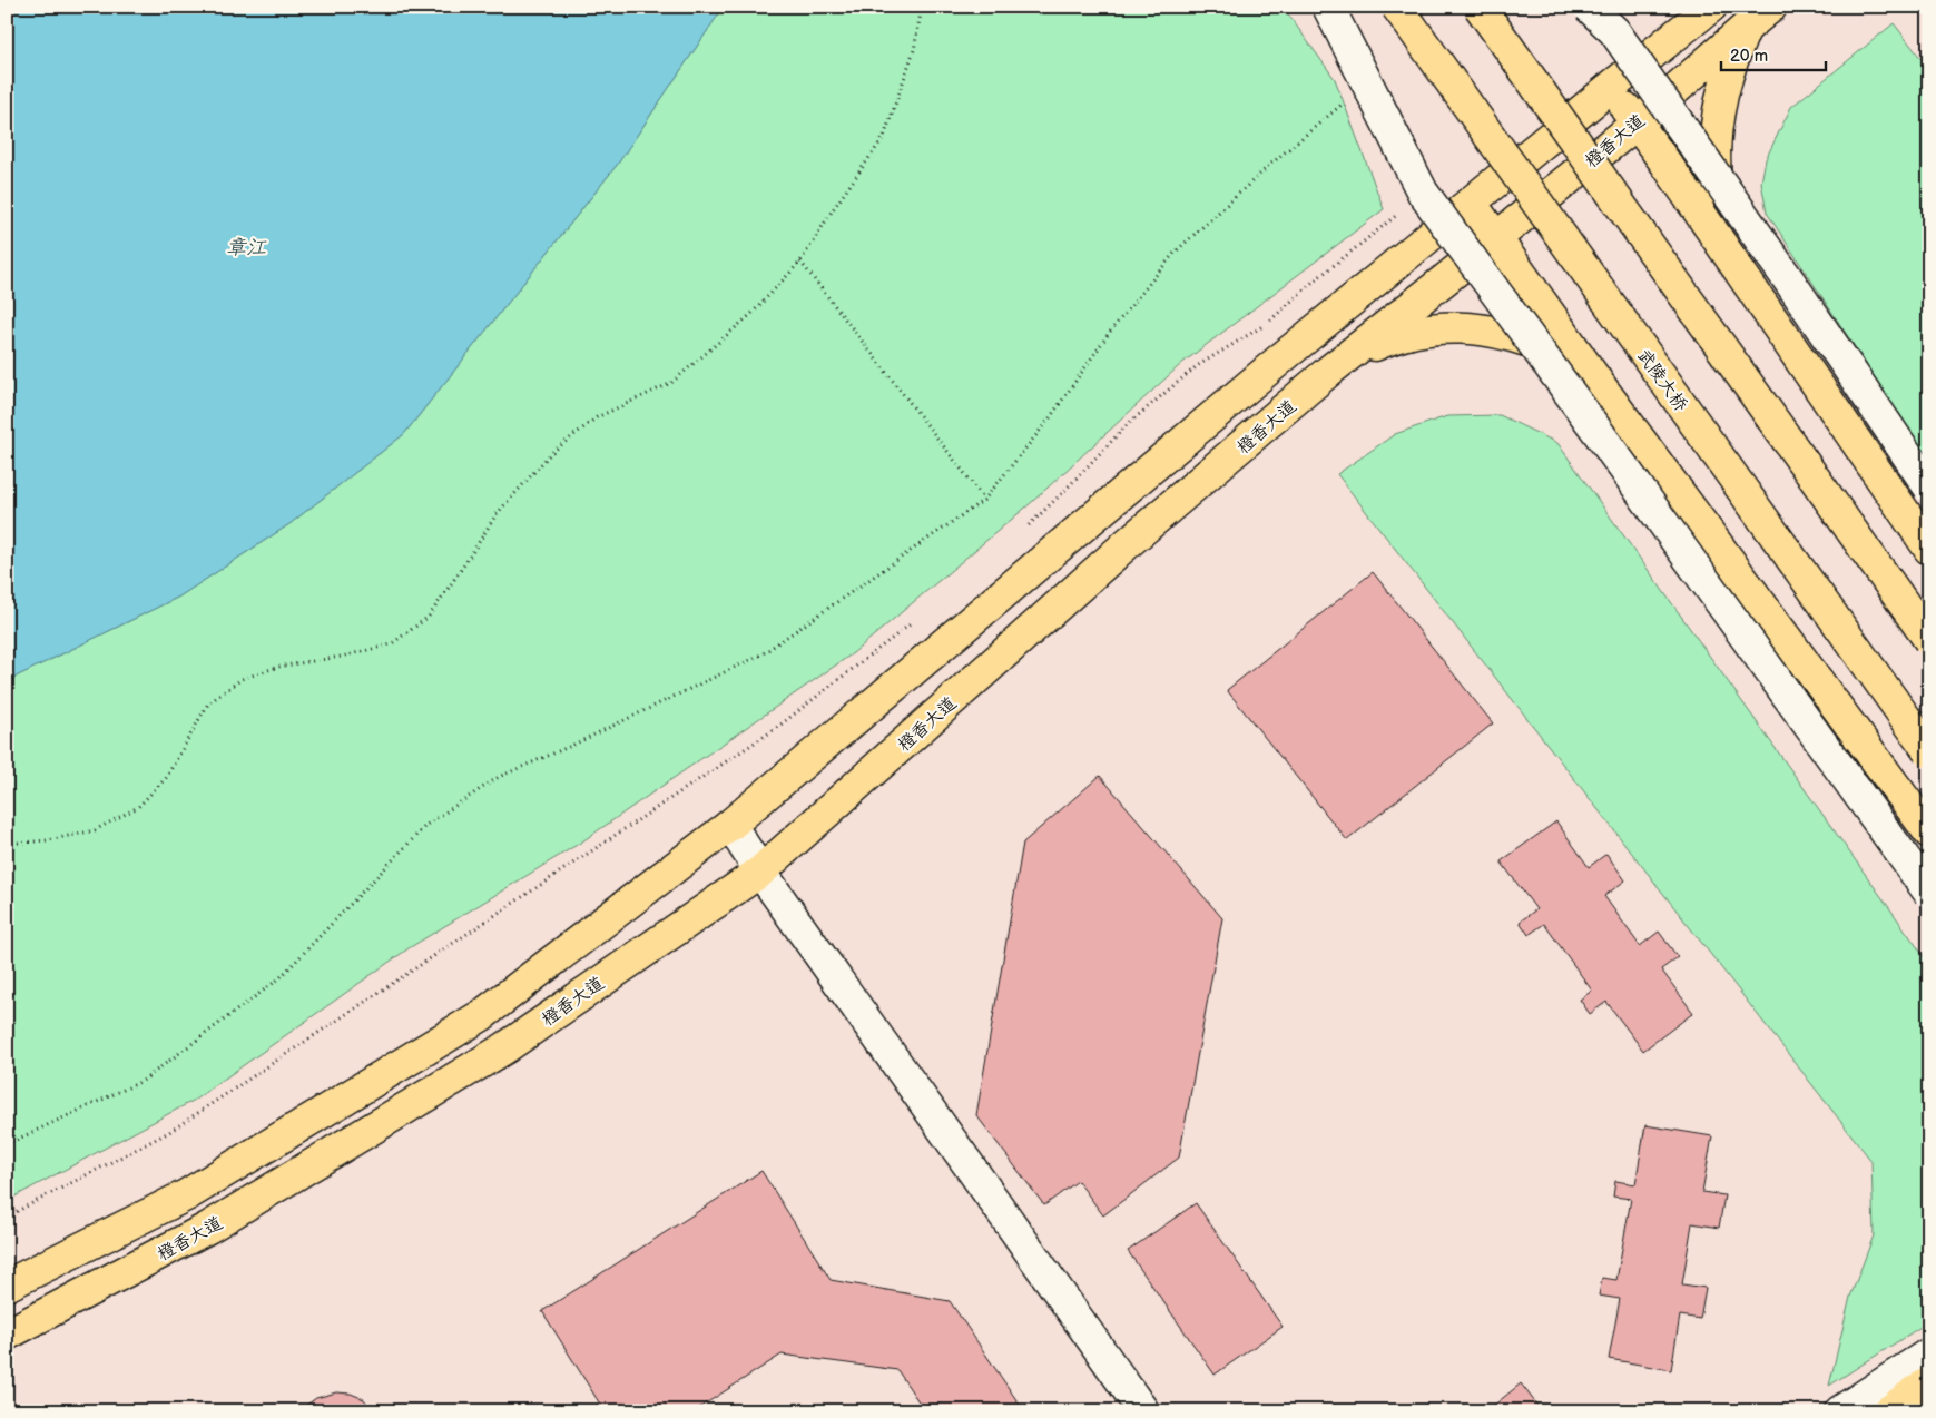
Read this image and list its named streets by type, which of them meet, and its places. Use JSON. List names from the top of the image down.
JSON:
{
  "streets": {
    "main road": ["橙香大道", "武陵大桥"]
  },
  "water": ["章江"],
  "scale_bar": "20 m"
}
